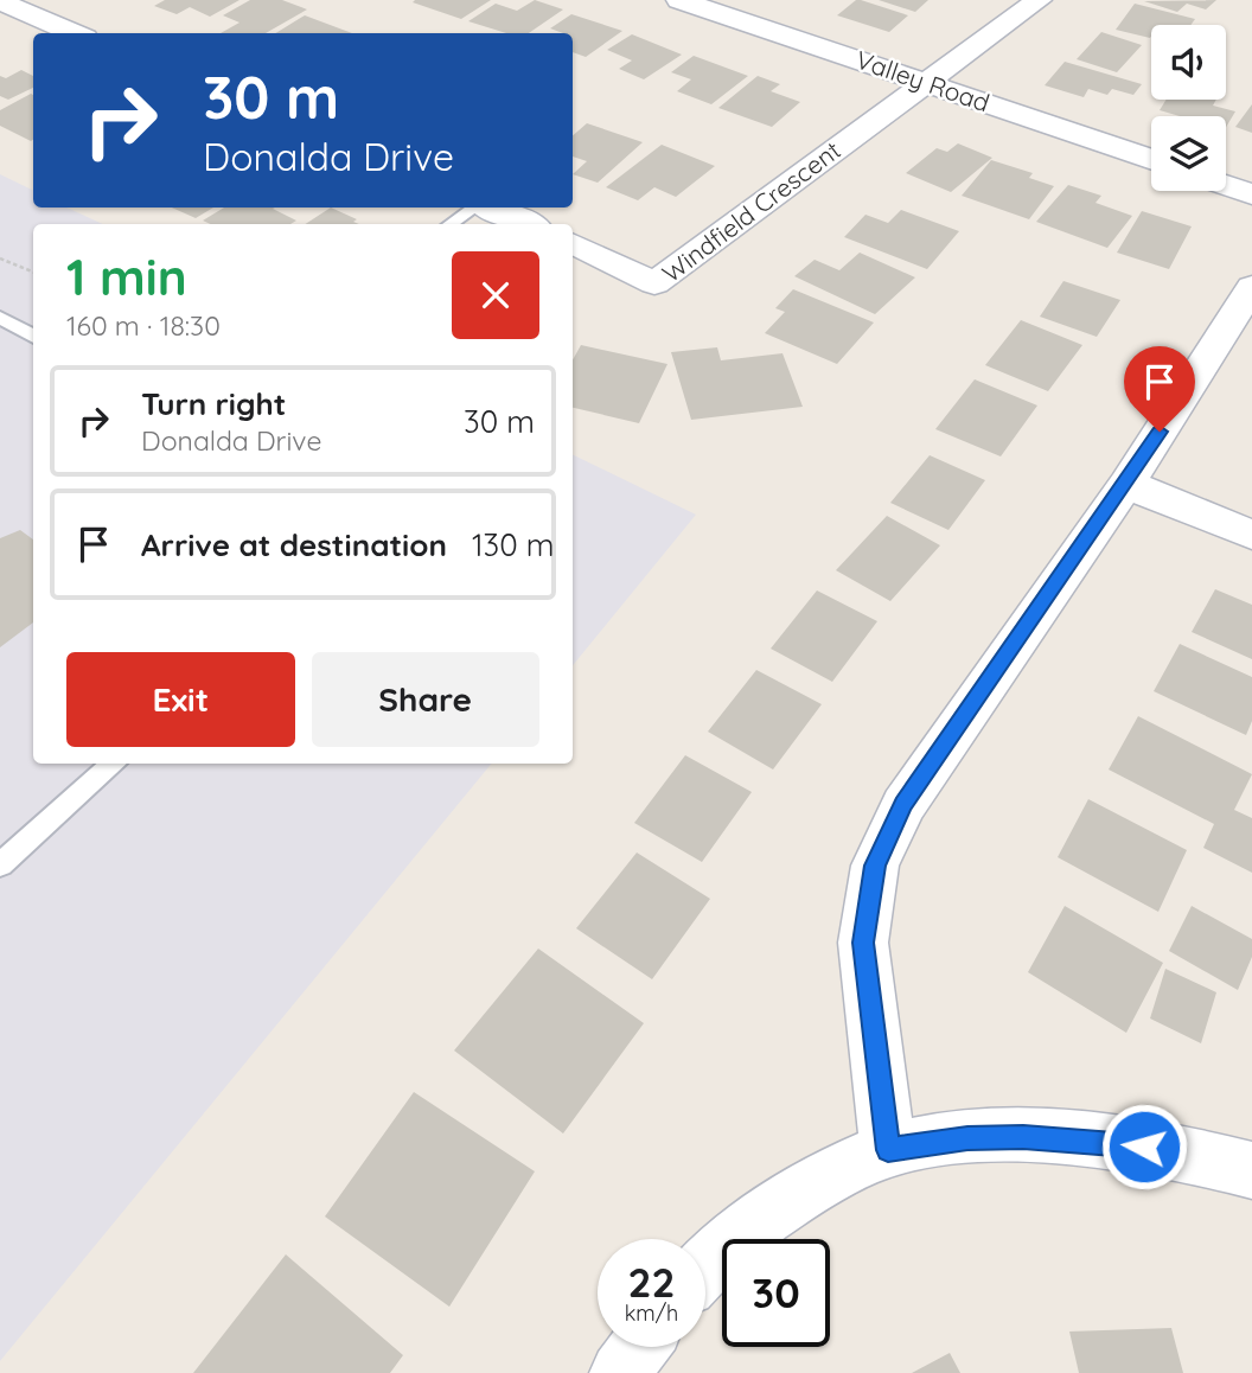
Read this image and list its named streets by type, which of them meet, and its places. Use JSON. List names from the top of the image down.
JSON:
{
  "streets": {
    "street": ["Valley Road", "Windfield Crescent"]
  },
  "crossings": [
    ["Valley Road", "Windfield Crescent"]
  ],
  "page": {
    "turn": ["30 m", "Donalda Drive"],
    "heading": ["1 min", "160 m · 18:30"],
    "list": [
      {
        "name": "Turn right",
        "note": "Donalda Drive",
        "value": "30 m"
      },
      {
        "name": "Arrive at destination",
        "value": "130 m"
      }
    ],
    "buttons": ["Exit", "Share"],
    "speed": "22 km/h",
    "limit": "30"
  }
}
